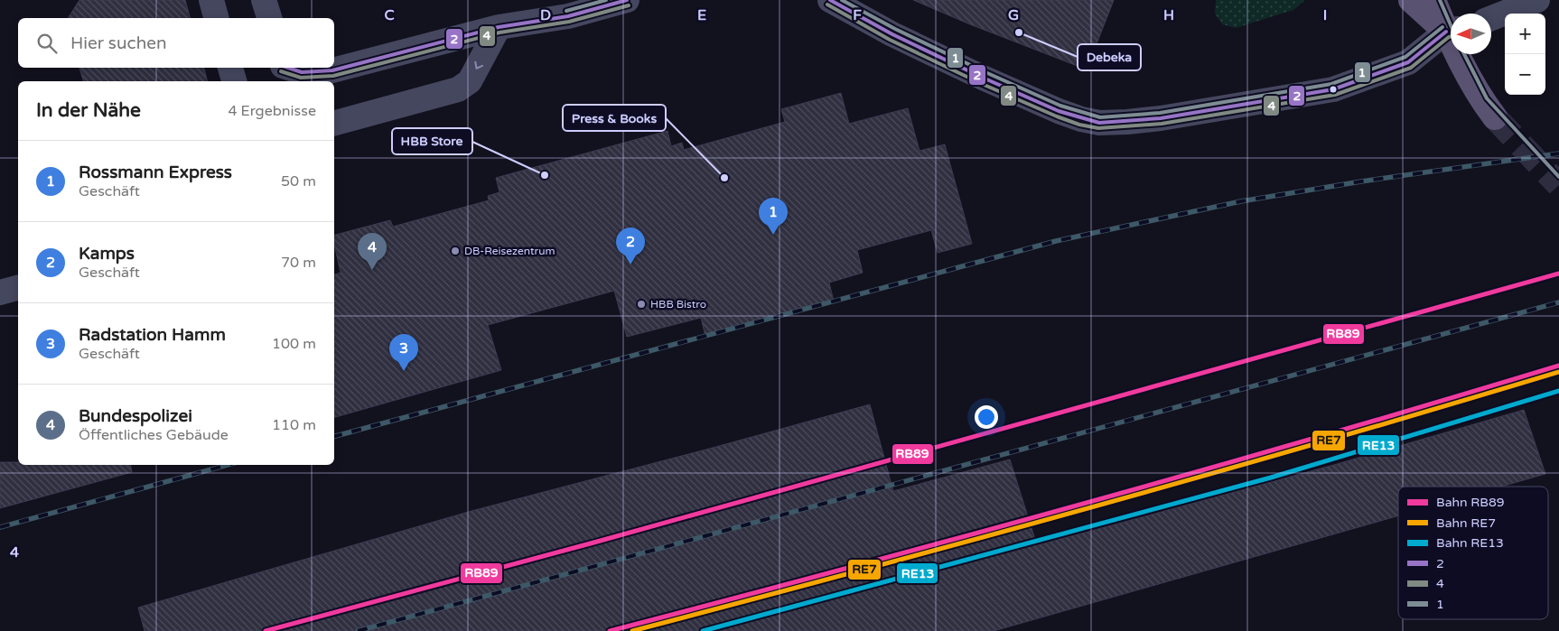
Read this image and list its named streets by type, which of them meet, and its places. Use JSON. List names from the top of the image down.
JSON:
{
  "places": [
    "Debeka",
    "HBB Store",
    "Press & Books",
    "DB-Reisezentrum",
    "HBB Bistro"
  ],
  "lines": [
    "transit line 2",
    "transit line 1",
    "transit line 4",
    "rail line RB89",
    "rail line RE7",
    "rail line RE13"
  ],
  "legend": [
    "Bahn RB89",
    "Bahn RE7",
    "Bahn RE13",
    "2",
    "4",
    "1"
  ],
  "north": "left",
  "page": {
    "map_buttons": ["+", "−"],
    "search": "Hier suchen",
    "heading": ["In der Nähe", "4 Ergebnisse"],
    "list": [
      {
        "mark": "1",
        "name": "Rossmann Express",
        "note": "Geschäft",
        "value": "50 m"
      },
      {
        "mark": "2",
        "name": "Kamps",
        "note": "Geschäft",
        "value": "70 m"
      },
      {
        "mark": "3",
        "name": "Radstation Hamm",
        "note": "Geschäft",
        "value": "100 m"
      },
      {
        "mark": "4",
        "name": "Bundespolizei",
        "note": "Öffentliches Gebäude",
        "value": "110 m"
      }
    ],
    "pins": [
      "1",
      "2",
      "4",
      "3"
    ]
  },
  "grid": {
    "columns": [
      "C",
      "D",
      "E",
      "F",
      "G",
      "H",
      "I"
    ],
    "rows": ["4"]
  }
}
